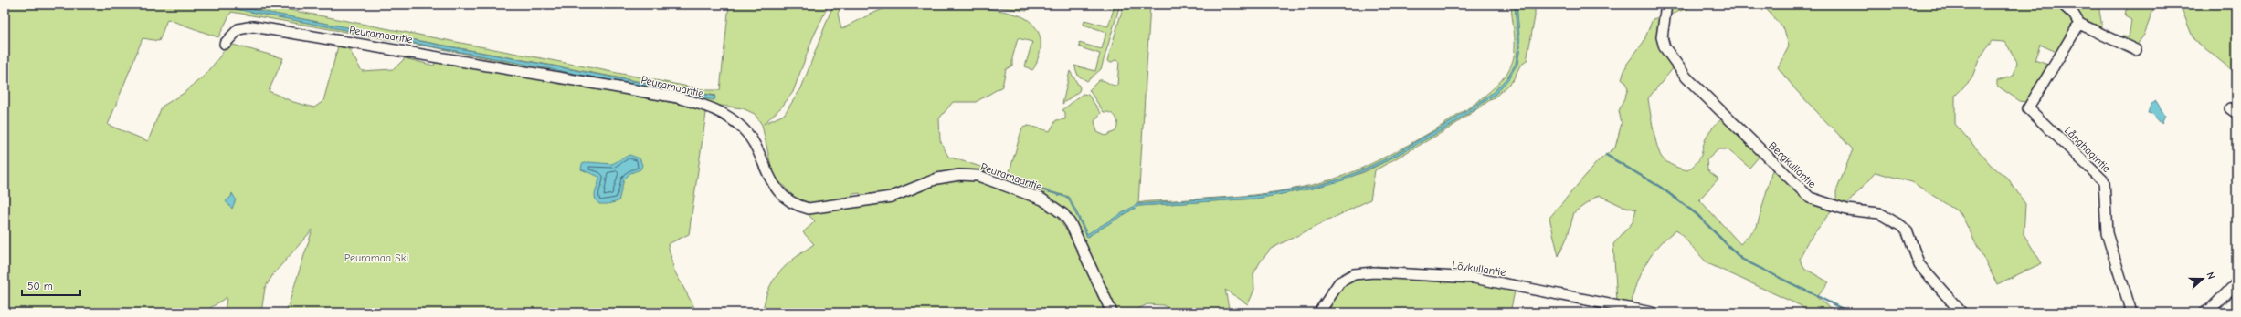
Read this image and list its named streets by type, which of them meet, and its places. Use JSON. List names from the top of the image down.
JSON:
{
  "streets": {
    "street": [
      "Peuramaantie",
      "Långhagintie",
      "Bergkullantie",
      "Lövkullantie"
    ]
  },
  "parks": ["Peuramaa Ski"],
  "scale_bar": "50 m",
  "north": "right"
}
